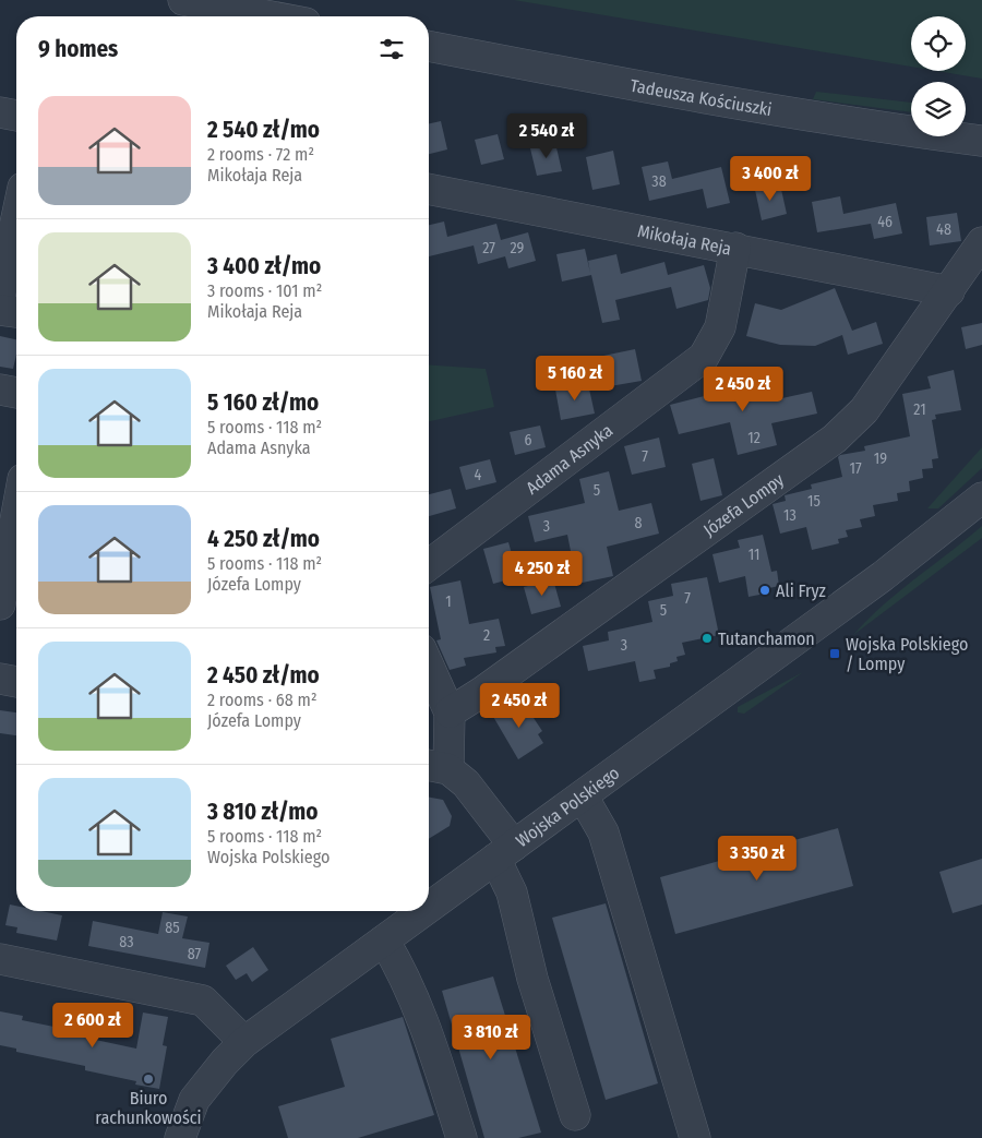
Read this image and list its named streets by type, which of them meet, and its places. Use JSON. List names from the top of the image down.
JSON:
{
  "streets": {
    "street": [
      "Tadeusza Kościuszki",
      "Mikołaja Reja",
      "Adama Asnyka",
      "Józefa Lompy",
      "Wojska Polskiego"
    ]
  },
  "crossings": [
    ["Mikołaja Reja", "Adama Asnyka"],
    ["Mikołaja Reja", "Józefa Lompy"]
  ],
  "places": {
    "other": ["Ali Fryz", "Tutanchamon", "Biuro rachunkowości"],
    "transit": ["Wojska Polskiego / Lompy"]
  },
  "house_numbers": [
    "38",
    "46",
    "48",
    "27",
    "29",
    "21",
    "12",
    "6",
    "7",
    "19",
    "17",
    "4",
    "5",
    "15",
    "13",
    "8",
    "3",
    "11",
    "7",
    "1",
    "5",
    "2",
    "3",
    "85",
    "83",
    "87"
  ],
  "page": {
    "heading": "9 homes",
    "list": [
      {
        "name": "2 540 zł/mo",
        "note": "2 rooms · 72 m² · Mikołaja Reja"
      },
      {
        "name": "3 400 zł/mo",
        "note": "3 rooms · 101 m² · Mikołaja Reja"
      },
      {
        "name": "5 160 zł/mo",
        "note": "5 rooms · 118 m² · Adama Asnyka"
      },
      {
        "name": "4 250 zł/mo",
        "note": "5 rooms · 118 m² · Józefa Lompy"
      },
      {
        "name": "2 450 zł/mo",
        "note": "2 rooms · 68 m² · Józefa Lompy"
      },
      {
        "name": "3 810 zł/mo",
        "note": "5 rooms · 118 m² · Wojska Polskiego"
      }
    ],
    "price": [
      "2 540 zł",
      "3 400 zł",
      "5 160 zł",
      "2 450 zł",
      "4 250 zł",
      "2 450 zł",
      "3 350 zł",
      "2 600 zł",
      "3 810 zł"
    ]
  }
}
